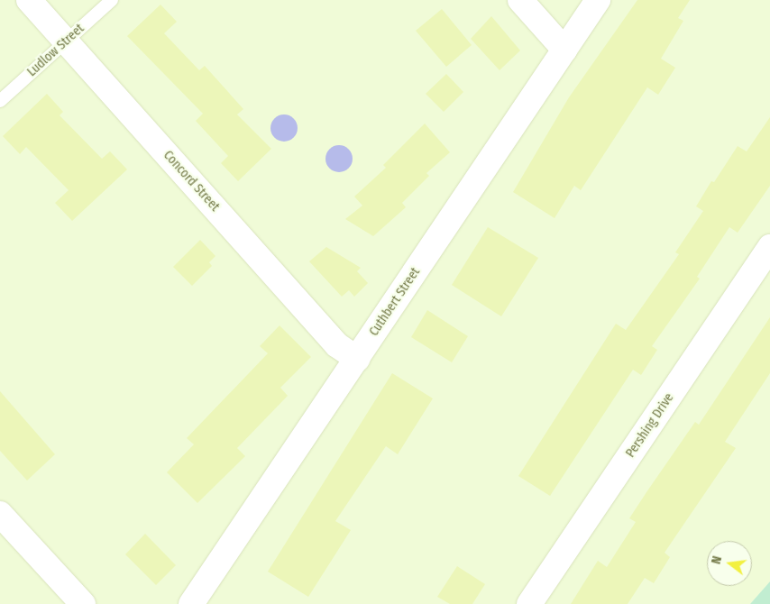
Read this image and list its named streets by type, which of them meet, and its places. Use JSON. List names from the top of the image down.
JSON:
{
  "streets": {
    "street": ["Concord Street", "Cuthbert Street", "Pershing Drive"],
    "lane": ["Ludlow Street"]
  },
  "crossings": [
    ["Ludlow Street", "Concord Street"],
    ["Concord Street", "Cuthbert Street"]
  ],
  "north": "left"
}
